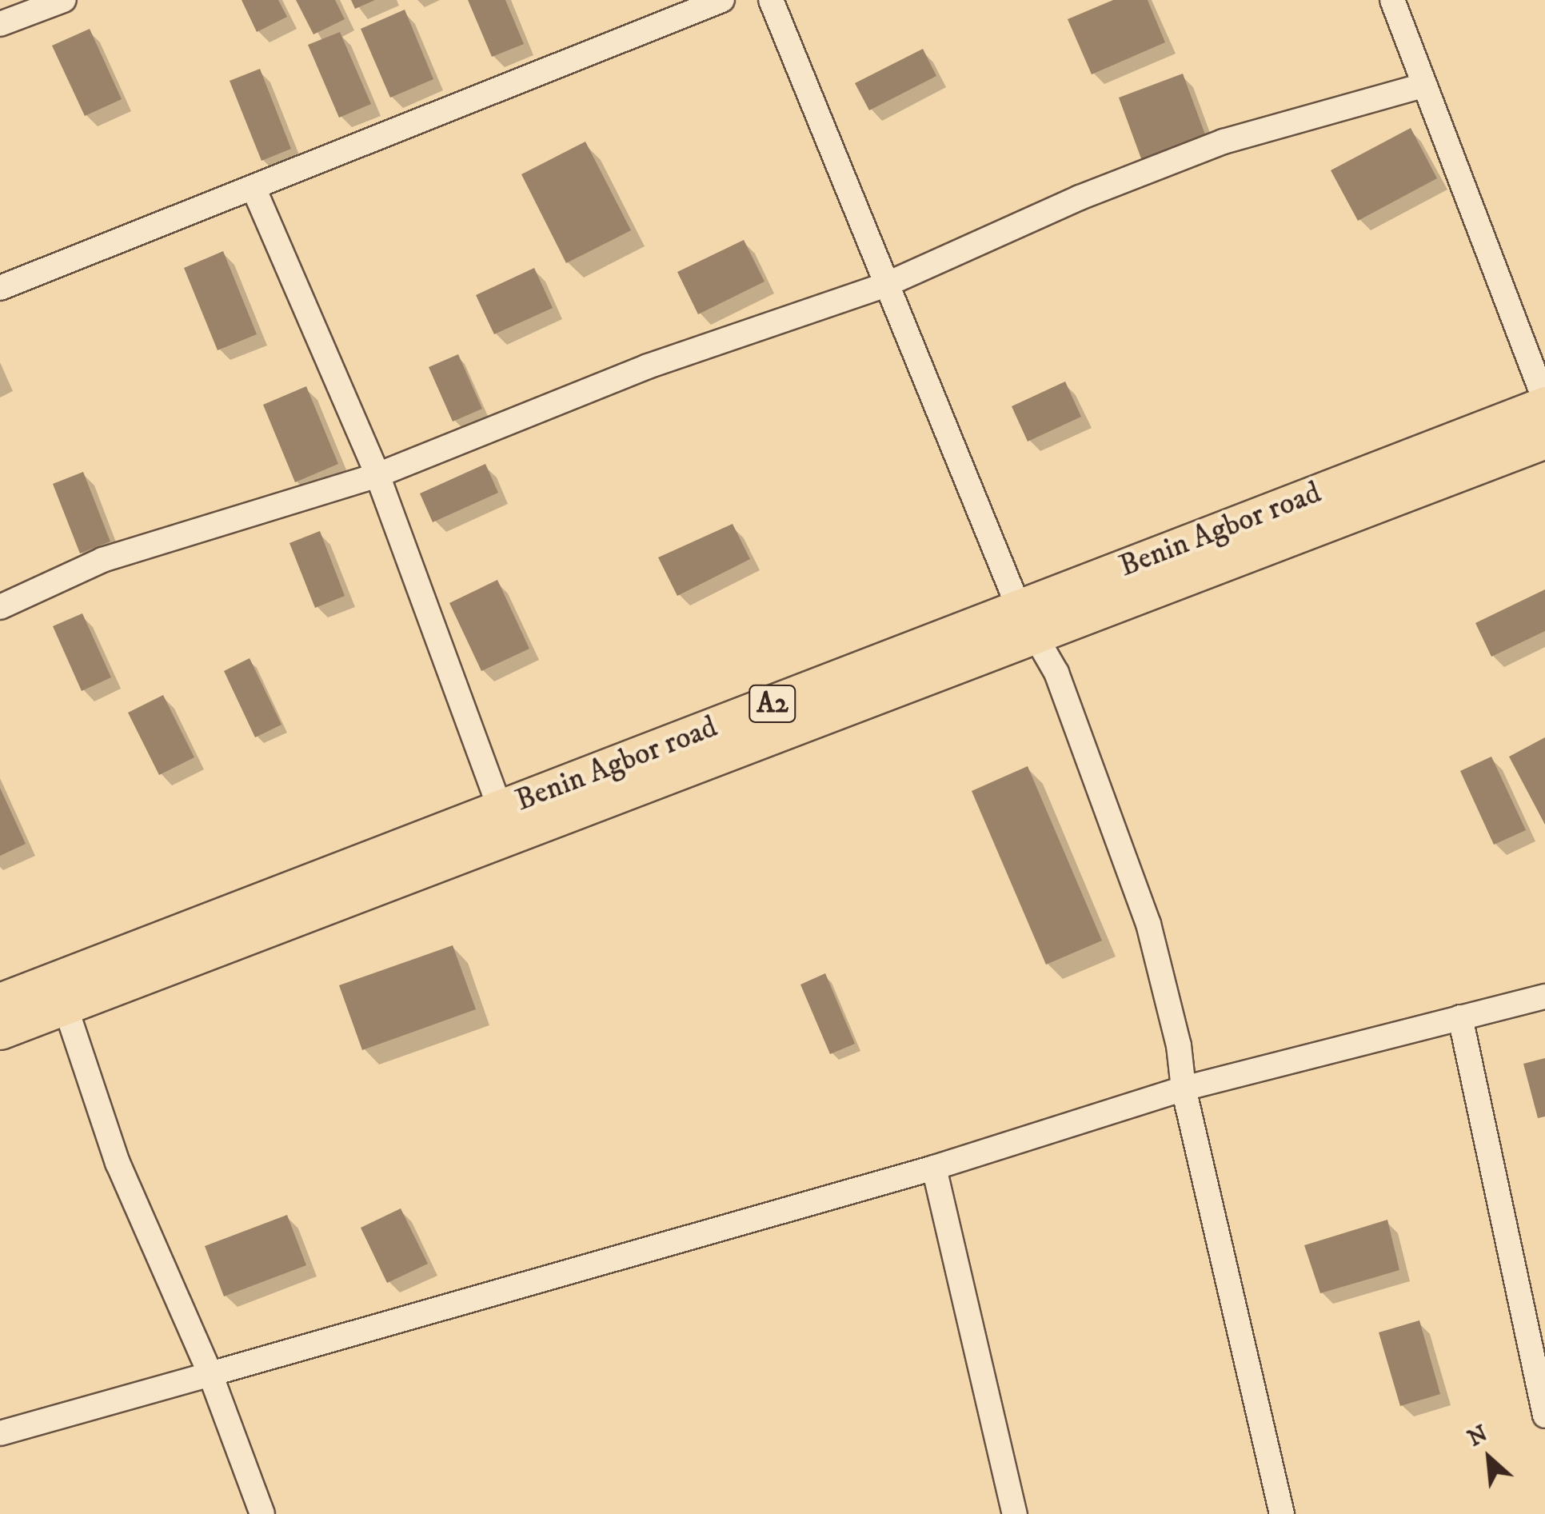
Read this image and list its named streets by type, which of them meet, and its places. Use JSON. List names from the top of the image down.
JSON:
{
  "streets": {
    "highway": ["Benin Agbor road", "A2"]
  },
  "north": "top left"
}
